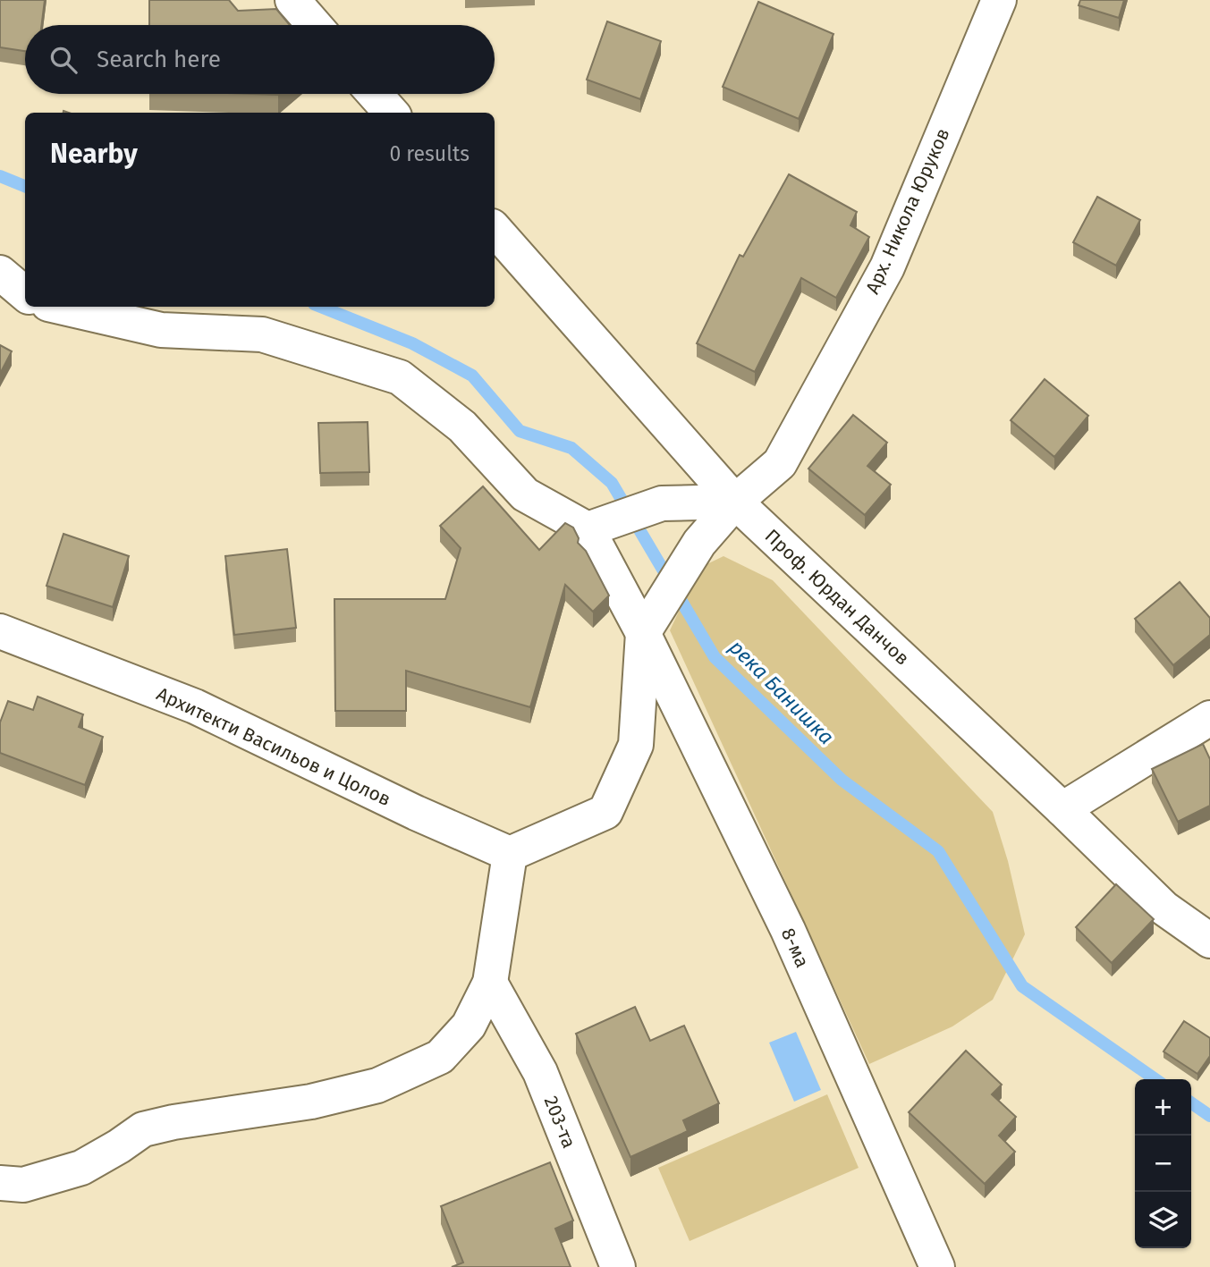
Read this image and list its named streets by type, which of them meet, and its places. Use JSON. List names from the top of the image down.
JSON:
{
  "streets": {
    "street": [
      "Арх. Никола Юруков",
      "Проф. Юрдан Данчов",
      "Архитекти Васильов и Цолов",
      "8-ма",
      "203-та"
    ]
  },
  "crossings": [
    ["Арх. Никола Юруков", "Проф. Юрдан Данчов"],
    ["Арх. Никола Юруков", "8-ма"]
  ],
  "water": ["река Банишка"],
  "page": {
    "search": "Search here",
    "heading": ["Nearby", "0 results"],
    "map_buttons": ["+", "−"]
  }
}
